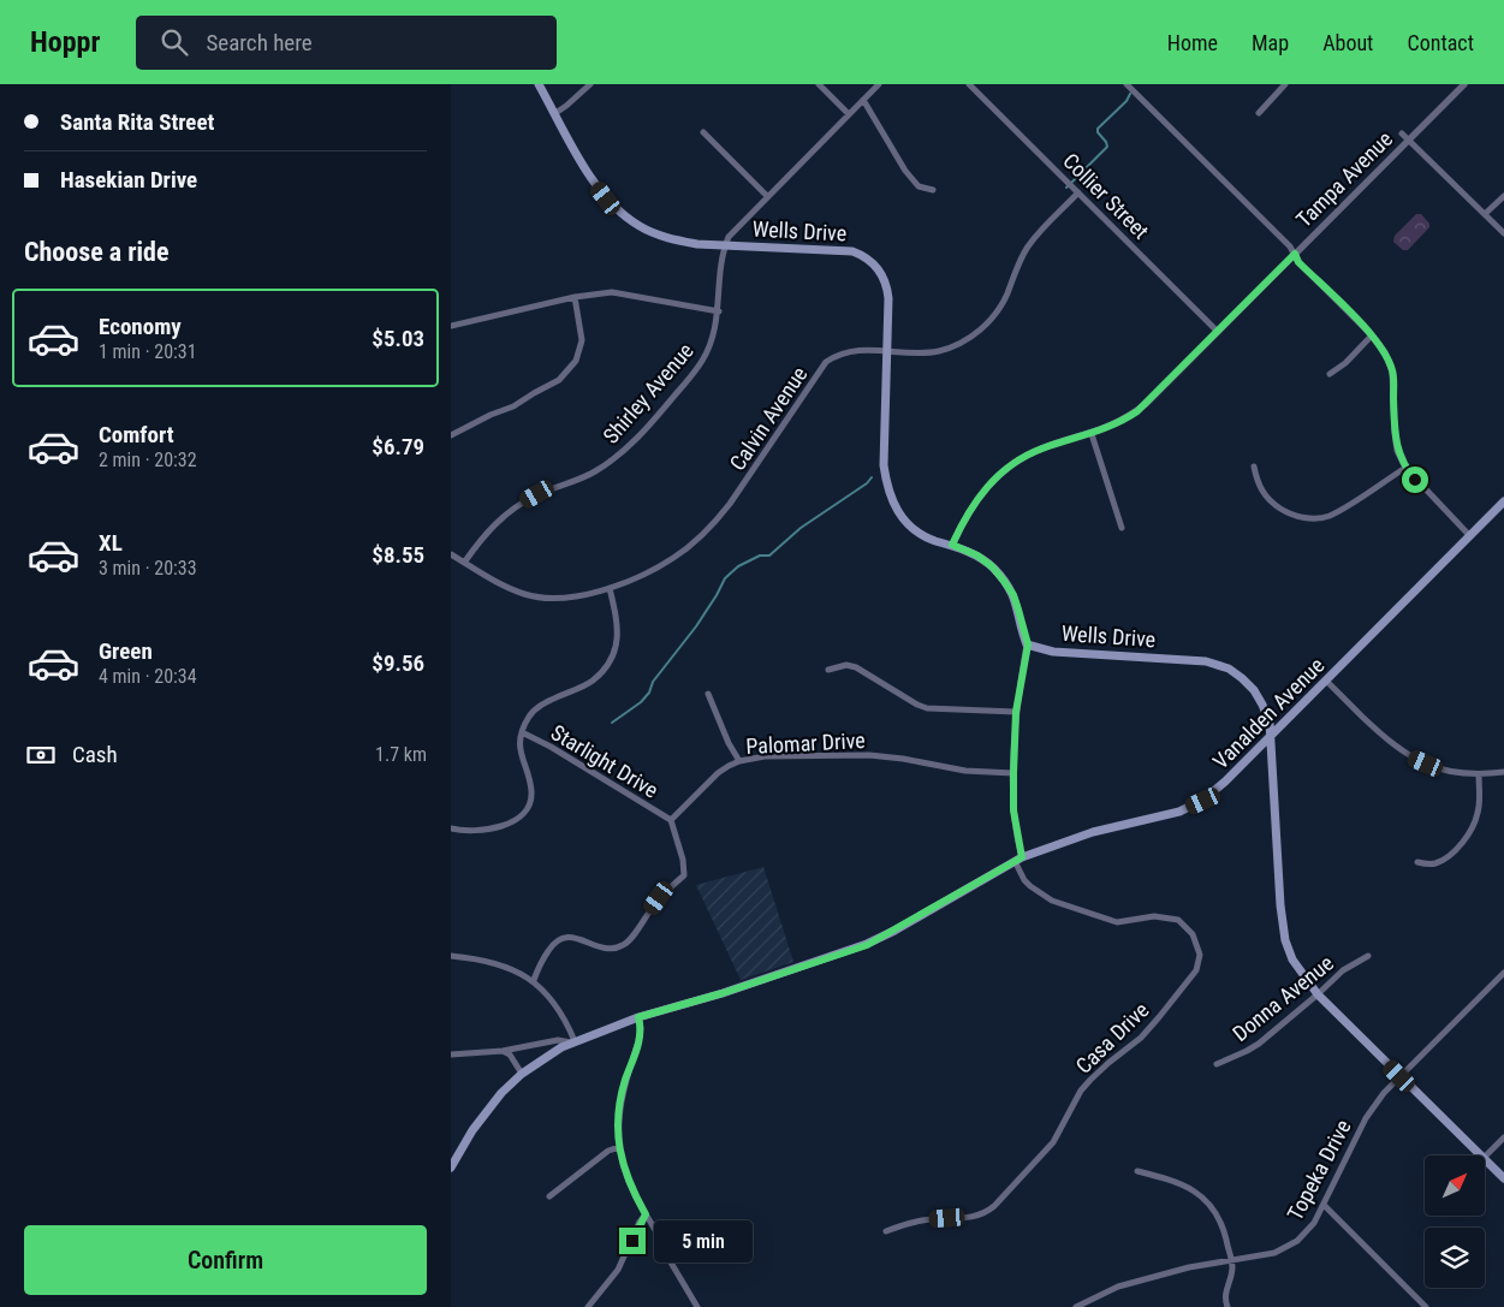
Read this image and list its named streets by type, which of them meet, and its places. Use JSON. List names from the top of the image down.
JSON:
{
  "streets": {
    "main road": ["Wells Drive", "Vanalden Avenue"],
    "street": [
      "Tampa Avenue",
      "Collier Street",
      "Shirley Avenue",
      "Calvin Avenue",
      "Palomar Drive",
      "Starlight Drive",
      "Donna Avenue",
      "Casa Drive",
      "Topeka Drive"
    ]
  },
  "crossings": [
    ["Tampa Avenue", "Collier Street"],
    ["Tampa Avenue", "Wells Drive"],
    ["Collier Street", "Calvin Avenue"],
    ["Wells Drive", "Shirley Avenue"],
    ["Wells Drive", "Calvin Avenue"],
    ["Wells Drive", "Vanalden Avenue"],
    ["Wells Drive", "Donna Avenue"],
    ["Wells Drive", "Casa Drive"],
    ["Wells Drive", "Topeka Drive"],
    ["Shirley Avenue", "Calvin Avenue"],
    ["Vanalden Avenue", "Casa Drive"],
    ["Palomar Drive", "Starlight Drive"],
    ["Palomar Drive", "Casa Drive"]
  ],
  "north": "top right",
  "page": {
    "header": "Hoppr",
    "search": "Search here",
    "nav": [
      "Home",
      "Map",
      "About",
      "Contact"
    ],
    "banner": ["Santa Rita Street", "Hasekian Drive"],
    "heading": "Choose a ride",
    "list": [
      {
        "name": "Economy",
        "note": "1 min · 20:31",
        "value": "$5.03"
      },
      {
        "name": "Comfort",
        "note": "2 min · 20:32",
        "value": "$6.79"
      },
      {
        "name": "XL",
        "note": "3 min · 20:33",
        "value": "$8.55"
      },
      {
        "name": "Green",
        "note": "4 min · 20:34",
        "value": "$9.56"
      }
    ],
    "pay": ["Cash", "1.7 km"],
    "buttons": "Confirm",
    "bubble": "5 min"
  }
}
